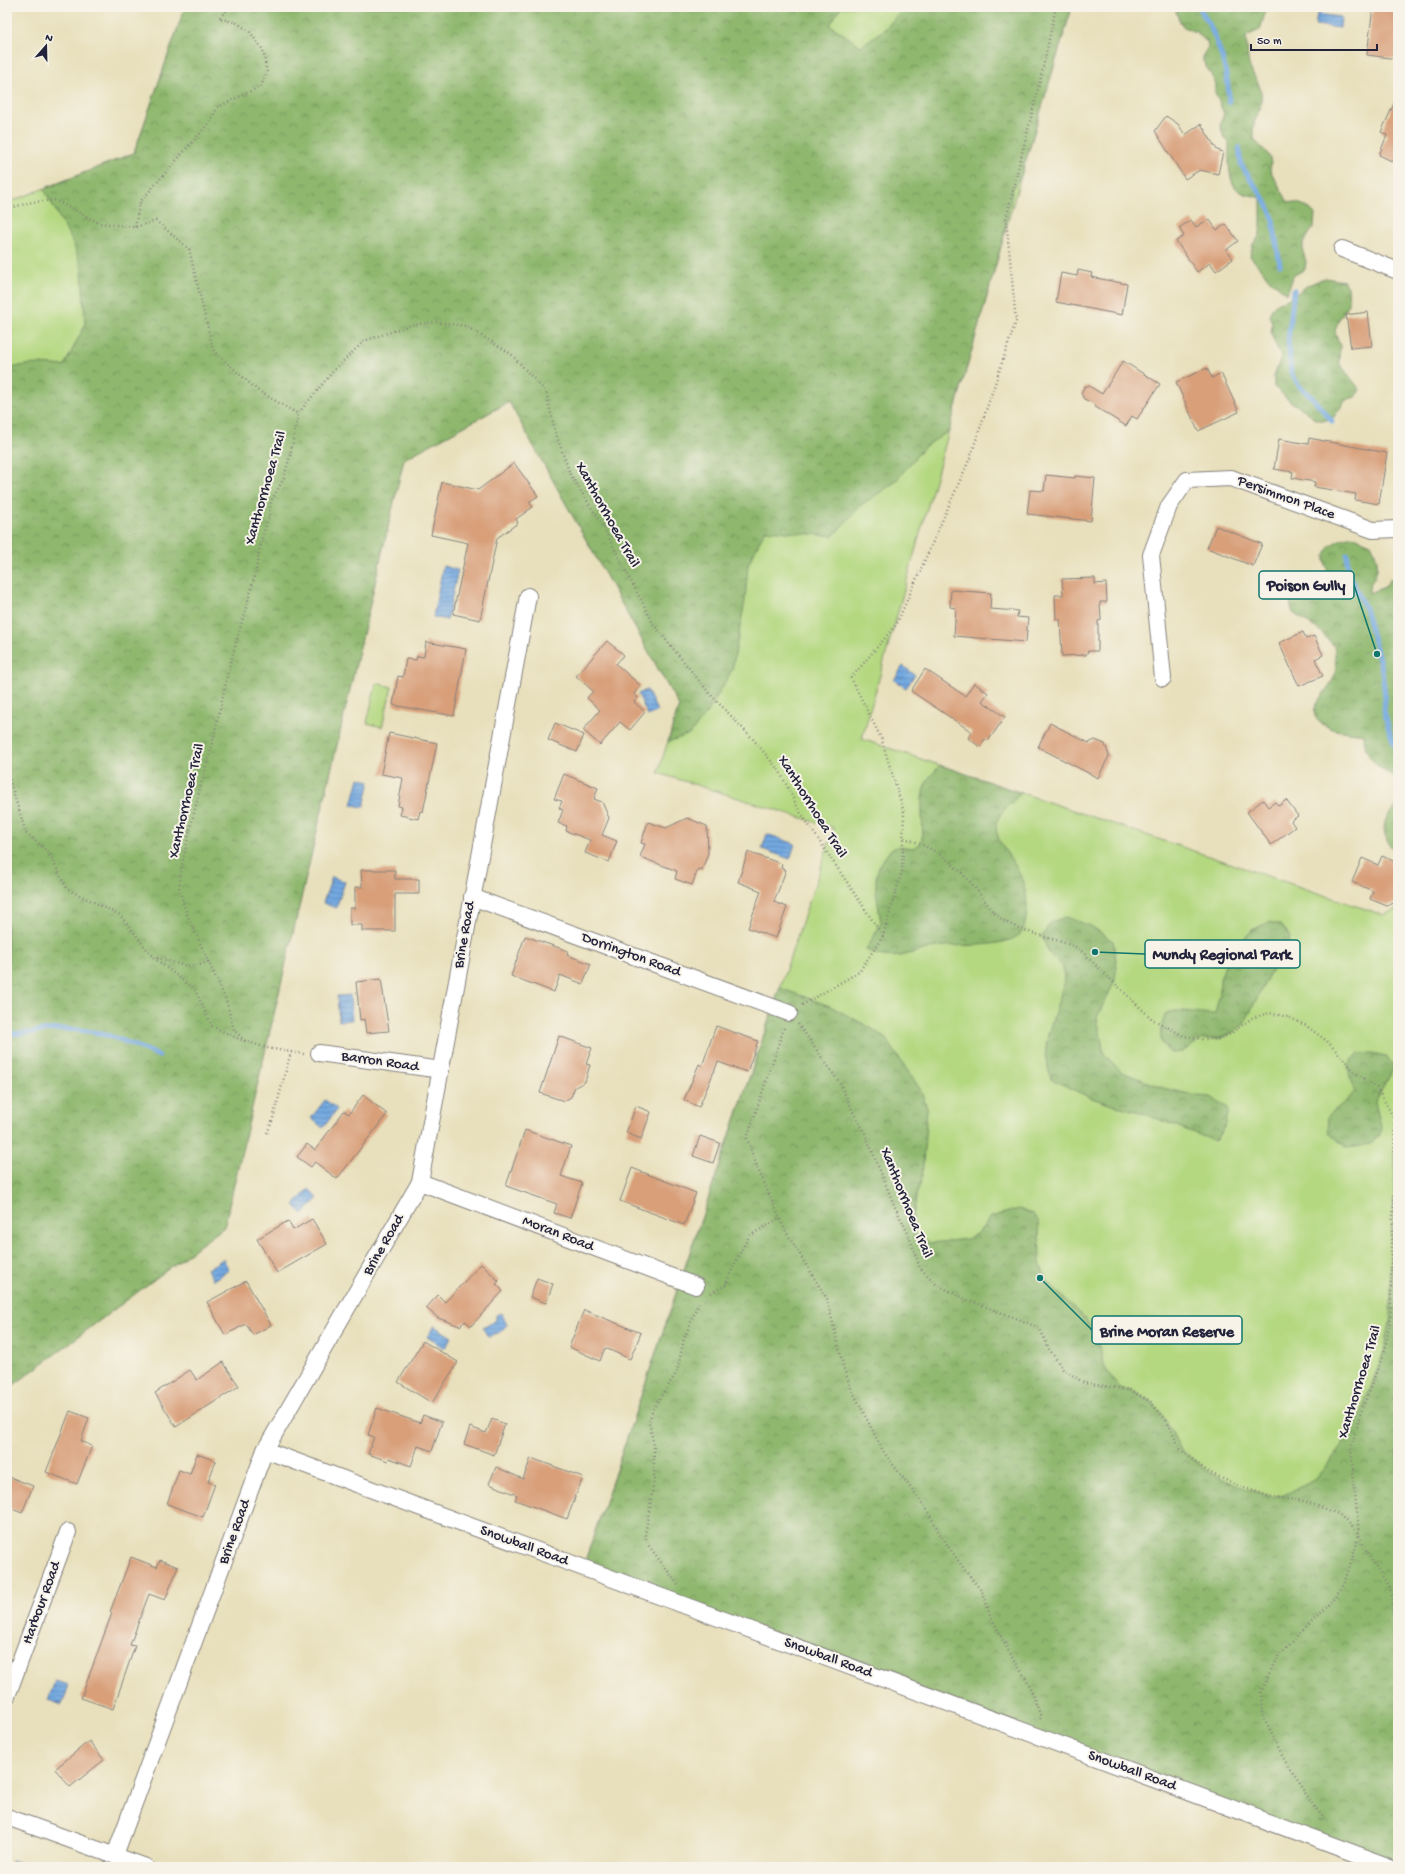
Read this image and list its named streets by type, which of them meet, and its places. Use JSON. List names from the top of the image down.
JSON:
{
  "streets": {
    "street": [
      "Persimmon Place",
      "Brine Road",
      "Dorrington Road",
      "Barron Road",
      "Moran Road",
      "Snowball Road",
      "Harbour Road"
    ],
    "path": ["Xanthorrhoea Trail"]
  },
  "crossings": [
    ["Xanthorrhoea Trail", "Dorrington Road"],
    ["Xanthorrhoea Trail", "Barron Road"],
    ["Brine Road", "Dorrington Road"],
    ["Brine Road", "Barron Road"],
    ["Brine Road", "Moran Road"],
    ["Brine Road", "Snowball Road"]
  ],
  "places": ["Poison Gully", "Mundy Regional Park", "Brine Moran Reserve"],
  "scale_bar": "50 m",
  "north": "top"
}
